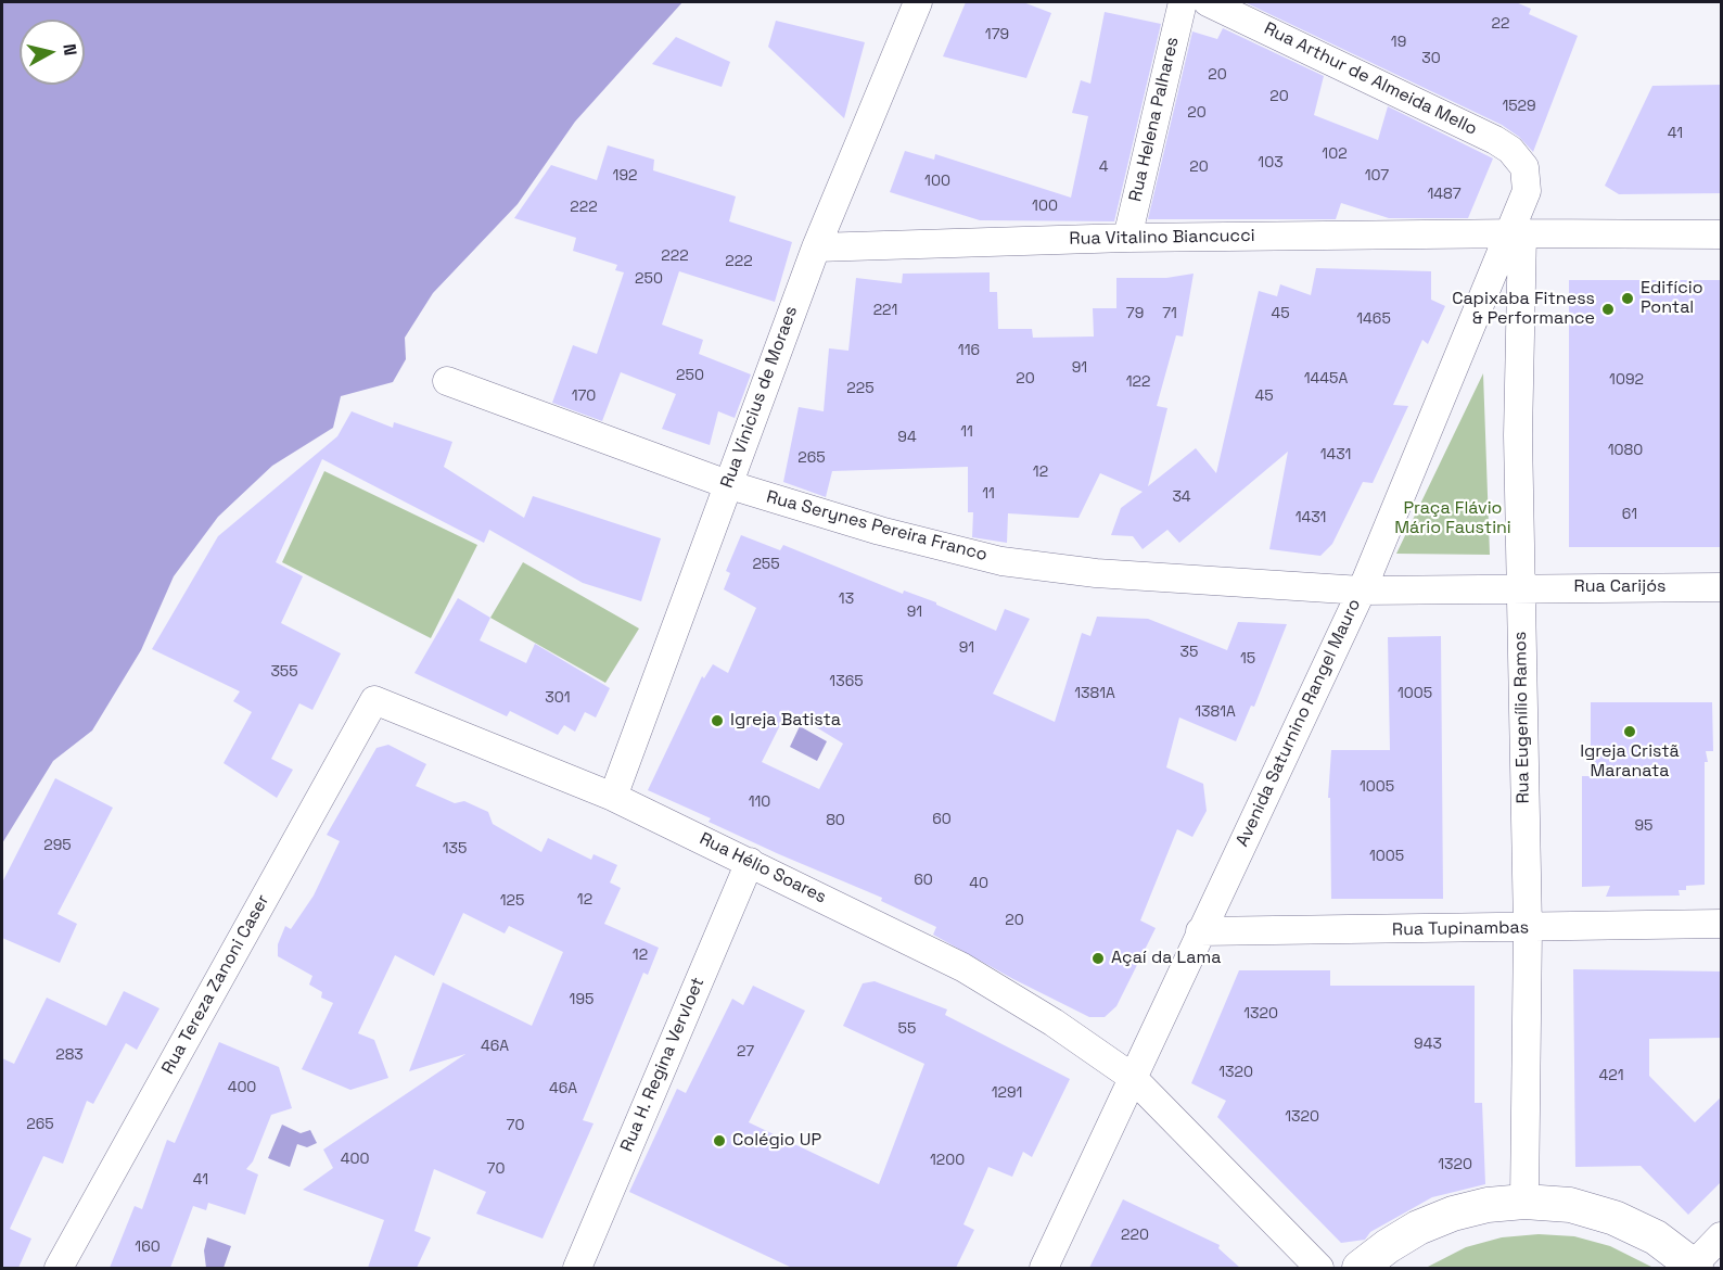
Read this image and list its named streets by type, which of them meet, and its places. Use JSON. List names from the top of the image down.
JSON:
{
  "streets": {
    "street": [
      "Rua Arthur de Almeida Mello",
      "Rua Helena Palhares",
      "Rua Vitalino Biancucci",
      "Rua Vinicius de Moraes",
      "Rua Serynes Pereira Franco",
      "Rua Carijós",
      "Rua Eugenílio Ramos",
      "Avenida Saturnino Rangel Mauro",
      "Rua Hélio Soares",
      "Rua Tupinambas",
      "Rua Tereza Zanoni Caser",
      "Rua H. Regina Vervloet"
    ]
  },
  "crossings": [
    ["Rua Arthur de Almeida Mello", "Avenida Saturnino Rangel Mauro"],
    ["Rua Helena Palhares", "Rua Vitalino Biancucci"],
    ["Rua Vitalino Biancucci", "Rua Vinicius de Moraes"],
    ["Rua Vitalino Biancucci", "Rua Eugenílio Ramos"],
    ["Rua Vitalino Biancucci", "Avenida Saturnino Rangel Mauro"],
    ["Rua Vinicius de Moraes", "Rua Serynes Pereira Franco"],
    ["Rua Vinicius de Moraes", "Rua Hélio Soares"],
    ["Rua Serynes Pereira Franco", "Rua Carijós"],
    ["Rua Serynes Pereira Franco", "Rua Eugenílio Ramos"],
    ["Rua Serynes Pereira Franco", "Avenida Saturnino Rangel Mauro"],
    ["Rua Carijós", "Rua Eugenílio Ramos"],
    ["Rua Eugenílio Ramos", "Avenida Saturnino Rangel Mauro"],
    ["Rua Eugenílio Ramos", "Rua Tupinambas"],
    ["Avenida Saturnino Rangel Mauro", "Rua Hélio Soares"],
    ["Avenida Saturnino Rangel Mauro", "Rua Tupinambas"],
    ["Rua Hélio Soares", "Rua Tereza Zanoni Caser"],
    ["Rua Hélio Soares", "Rua H. Regina Vervloet"]
  ],
  "parks": ["Praça Flávio Mário Faustini"],
  "places": [
    "Edifício Pontal",
    "Capixaba Fitness & Performance",
    "Igreja Batista",
    "Igreja Cristã Maranata",
    "Açaí da Lama",
    "Colégio UP"
  ],
  "house_numbers": [
    "22",
    "179",
    "19",
    "30",
    "20",
    "20",
    "1529",
    "20",
    "41",
    "102",
    "103",
    "4",
    "20",
    "192",
    "107",
    "100",
    "1487",
    "100",
    "222",
    "222",
    "222",
    "250",
    "221",
    "79",
    "71",
    "45",
    "1465",
    "116",
    "91",
    "250",
    "20",
    "1445A",
    "1092",
    "122",
    "225",
    "170",
    "45",
    "11",
    "94",
    "1080",
    "1431",
    "265",
    "12",
    "11",
    "34",
    "61",
    "1431",
    "255",
    "13",
    "91",
    "91",
    "35",
    "15",
    "355",
    "1365",
    "1381A",
    "1005",
    "301",
    "1381A",
    "1005",
    "110",
    "60",
    "80",
    "95",
    "295",
    "135",
    "1005",
    "60",
    "40",
    "12",
    "125",
    "20",
    "12",
    "195",
    "1320",
    "55",
    "943",
    "46A",
    "27",
    "283",
    "1320",
    "421",
    "400",
    "46A",
    "1291",
    "1320",
    "265",
    "70",
    "400",
    "1200",
    "1320",
    "70",
    "41",
    "220",
    "160"
  ],
  "north": "right"
}
